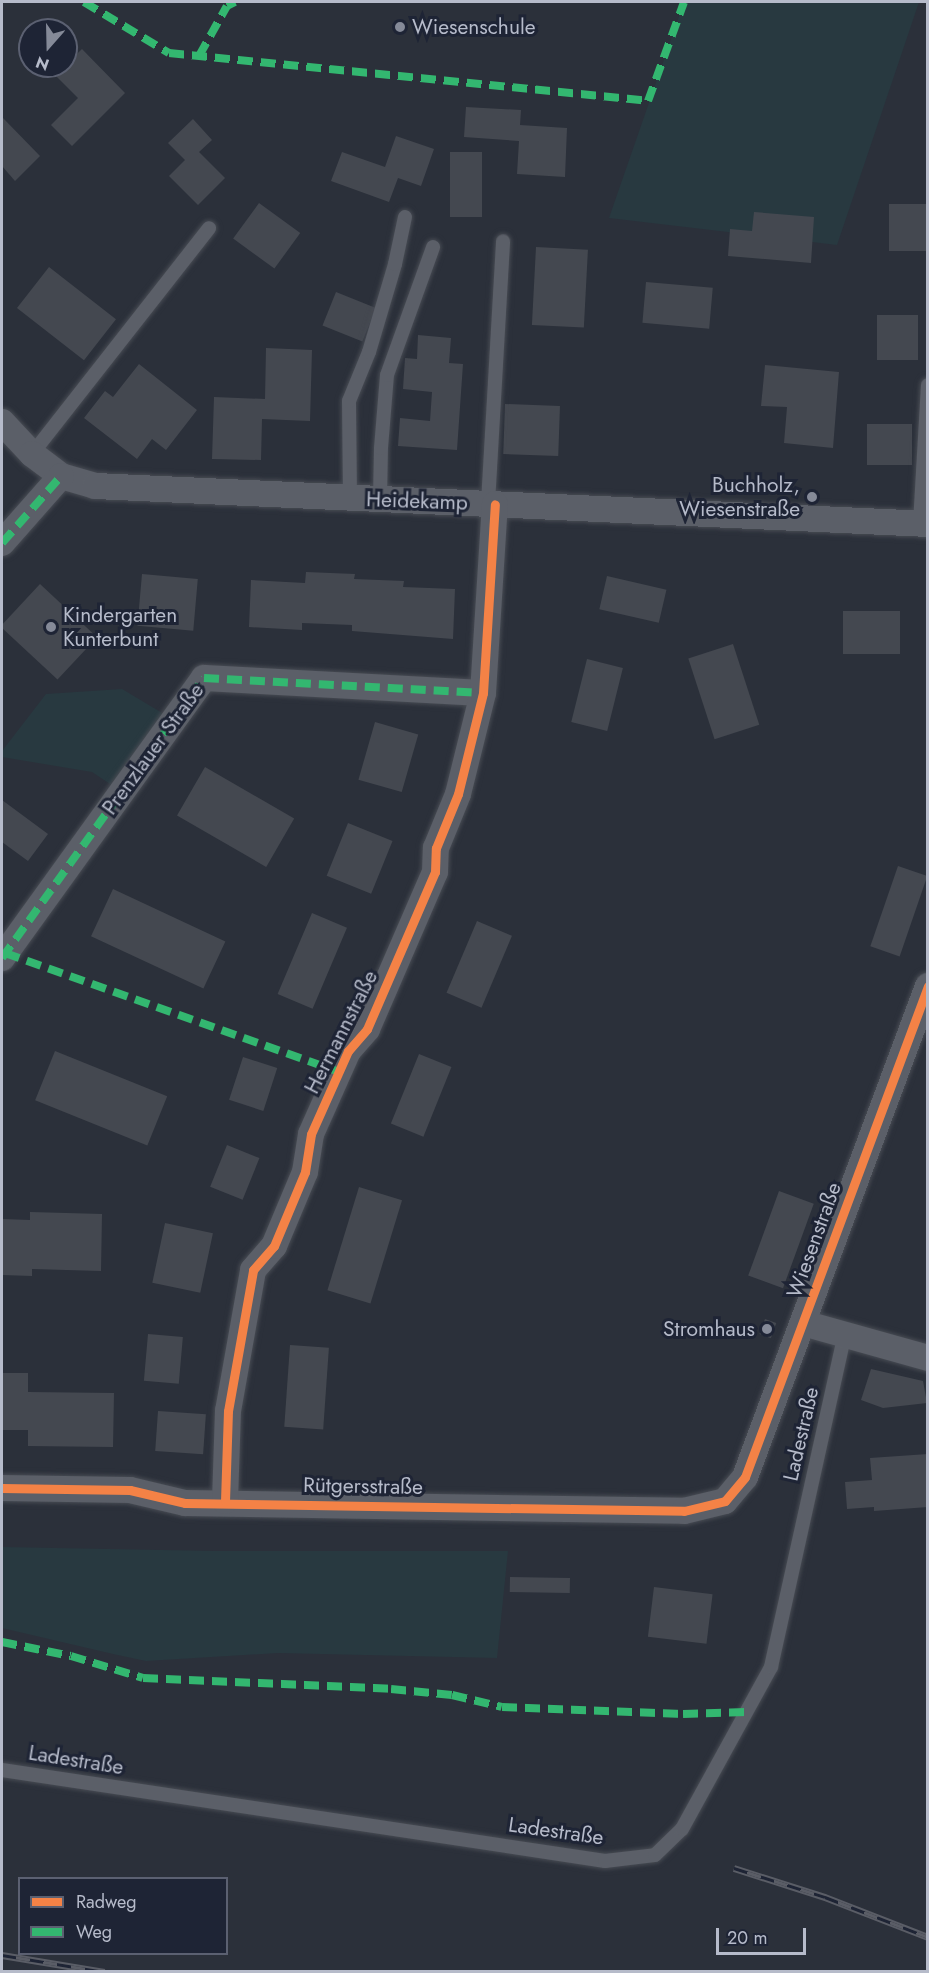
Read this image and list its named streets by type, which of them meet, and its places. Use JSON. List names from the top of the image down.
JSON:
{
  "streets": {
    "street": [
      "Heidekamp",
      "Prenzlauer Straße",
      "Hermannstraße",
      "Wiesenstraße",
      "Rütgersstraße"
    ],
    "lane": ["Ladestraße"]
  },
  "crossings": [
    ["Heidekamp", "Hermannstraße"],
    ["Prenzlauer Straße", "Hermannstraße"],
    ["Hermannstraße", "Rütgersstraße"],
    ["Wiesenstraße", "Rütgersstraße"]
  ],
  "places": [
    "Wiesenschule",
    "Buchholz, Wiesenstraße",
    "Kindergarten Kunterbunt",
    "Stromhaus"
  ],
  "legend": ["Radweg", "Weg"],
  "scale_bar": "20 m",
  "north": "bottom"
}
